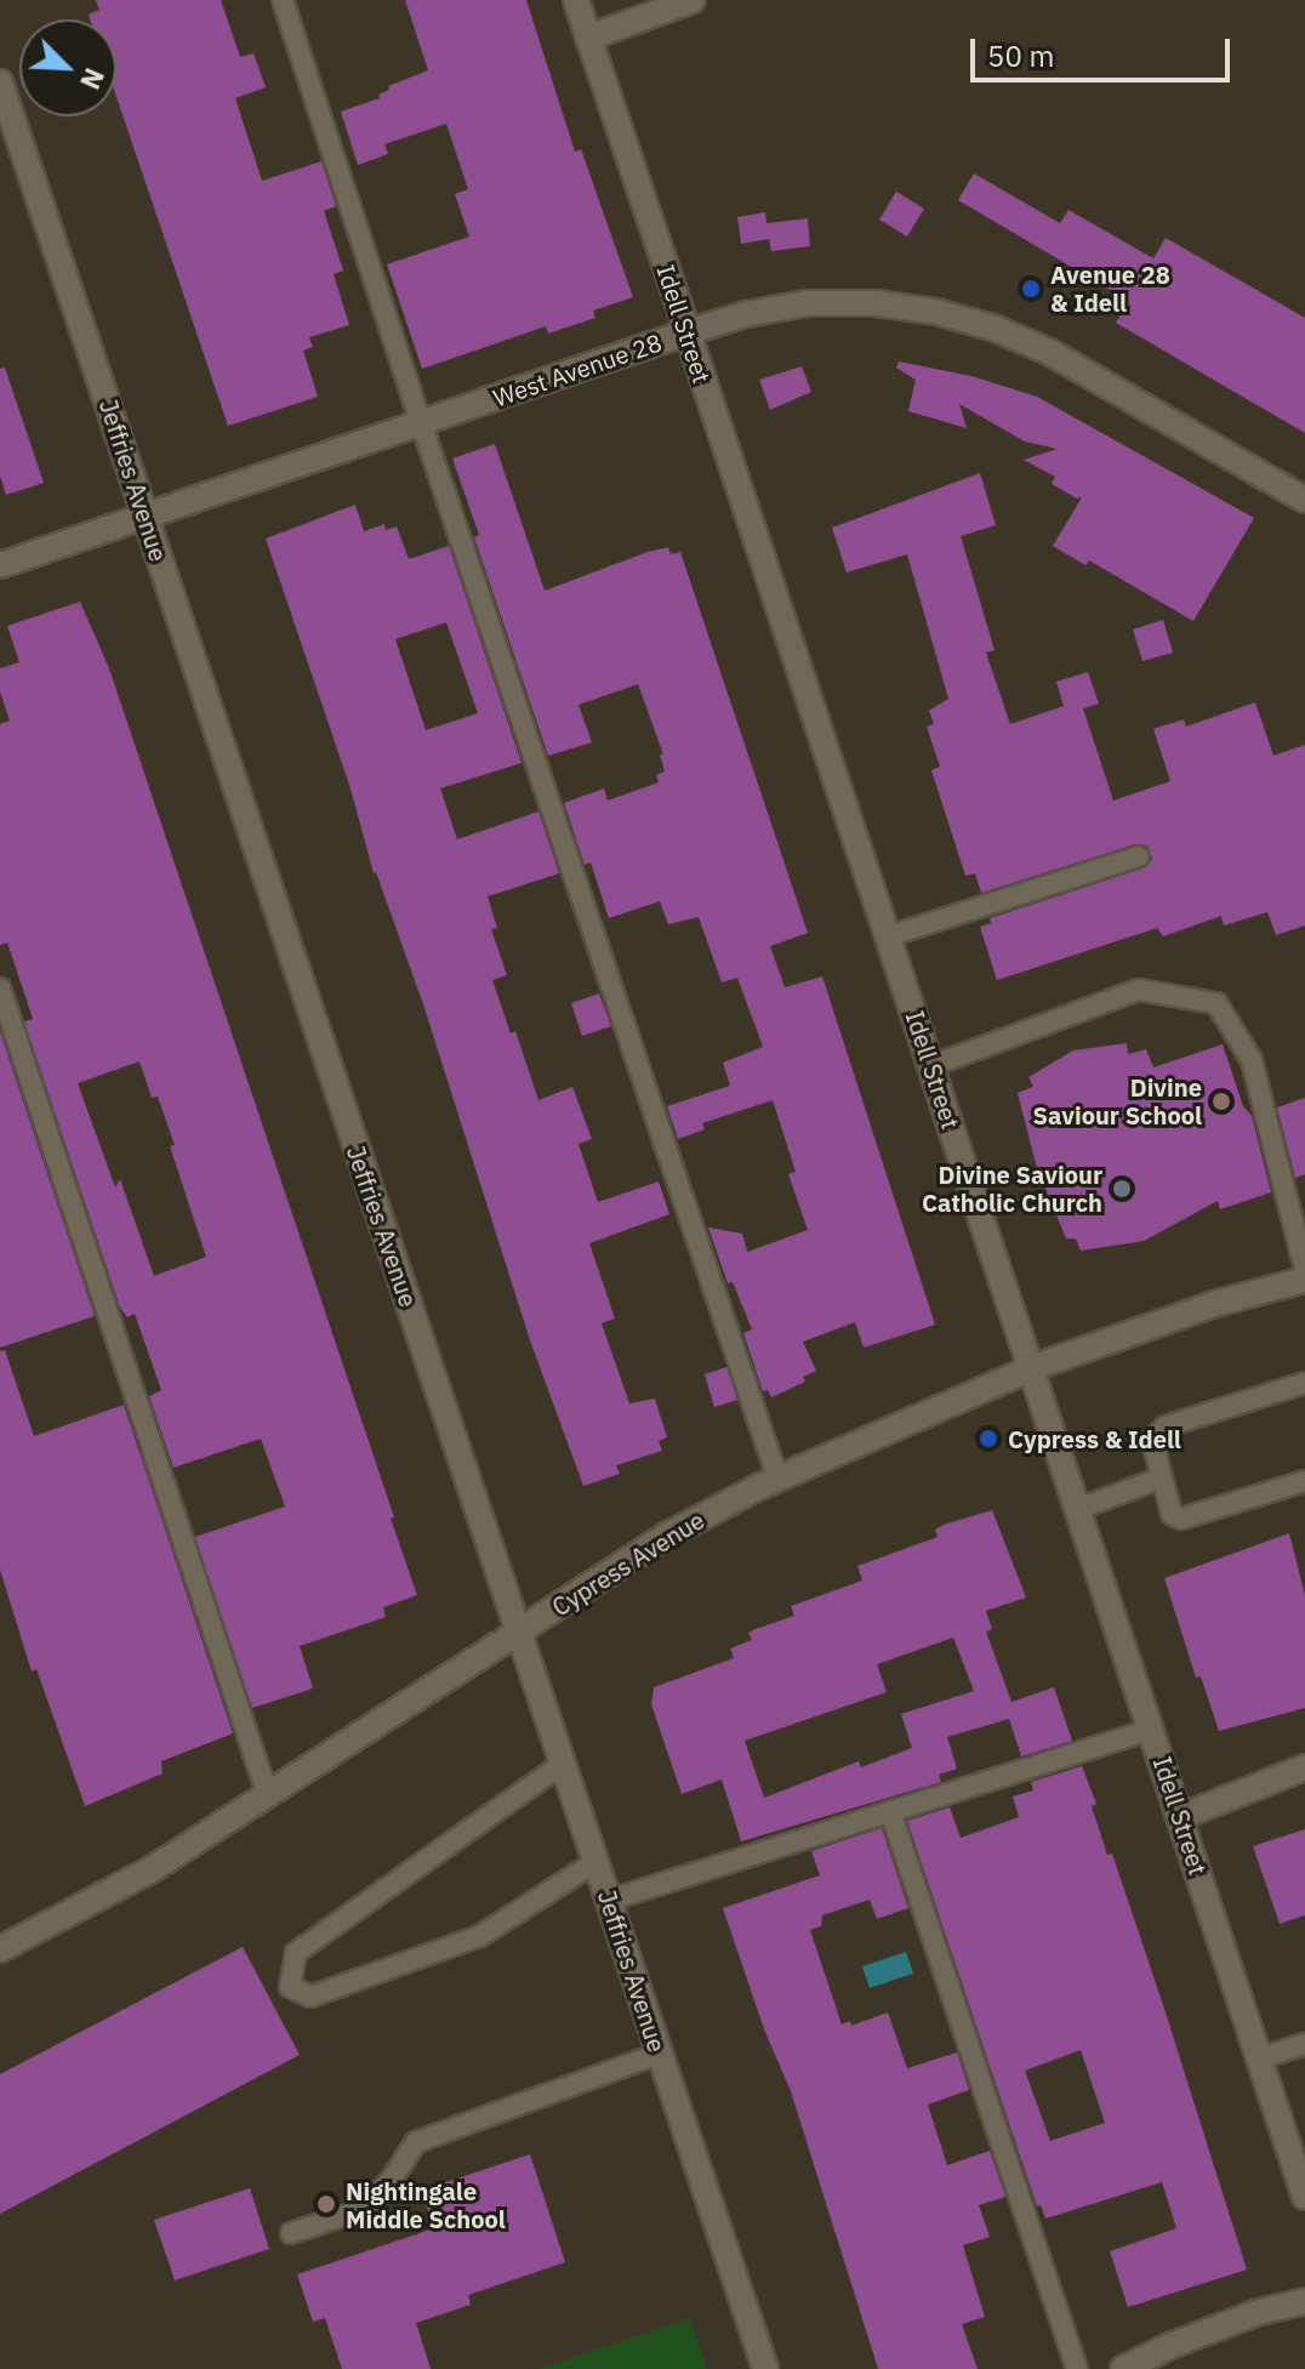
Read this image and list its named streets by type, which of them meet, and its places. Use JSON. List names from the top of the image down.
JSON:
{
  "streets": {
    "street": [
      "Idell Street",
      "West Avenue 28",
      "Jeffries Avenue",
      "Cypress Avenue"
    ]
  },
  "crossings": [
    ["Idell Street", "West Avenue 28"],
    ["Idell Street", "Cypress Avenue"],
    ["West Avenue 28", "Jeffries Avenue"],
    ["Jeffries Avenue", "Cypress Avenue"]
  ],
  "places": [
    "Avenue 28 & Idell",
    "Divine Saviour School",
    "Divine Saviour Catholic Church",
    "Cypress & Idell",
    "Nightingale Middle School"
  ],
  "scale_bar": "50 m",
  "north": "bottom right"
}
